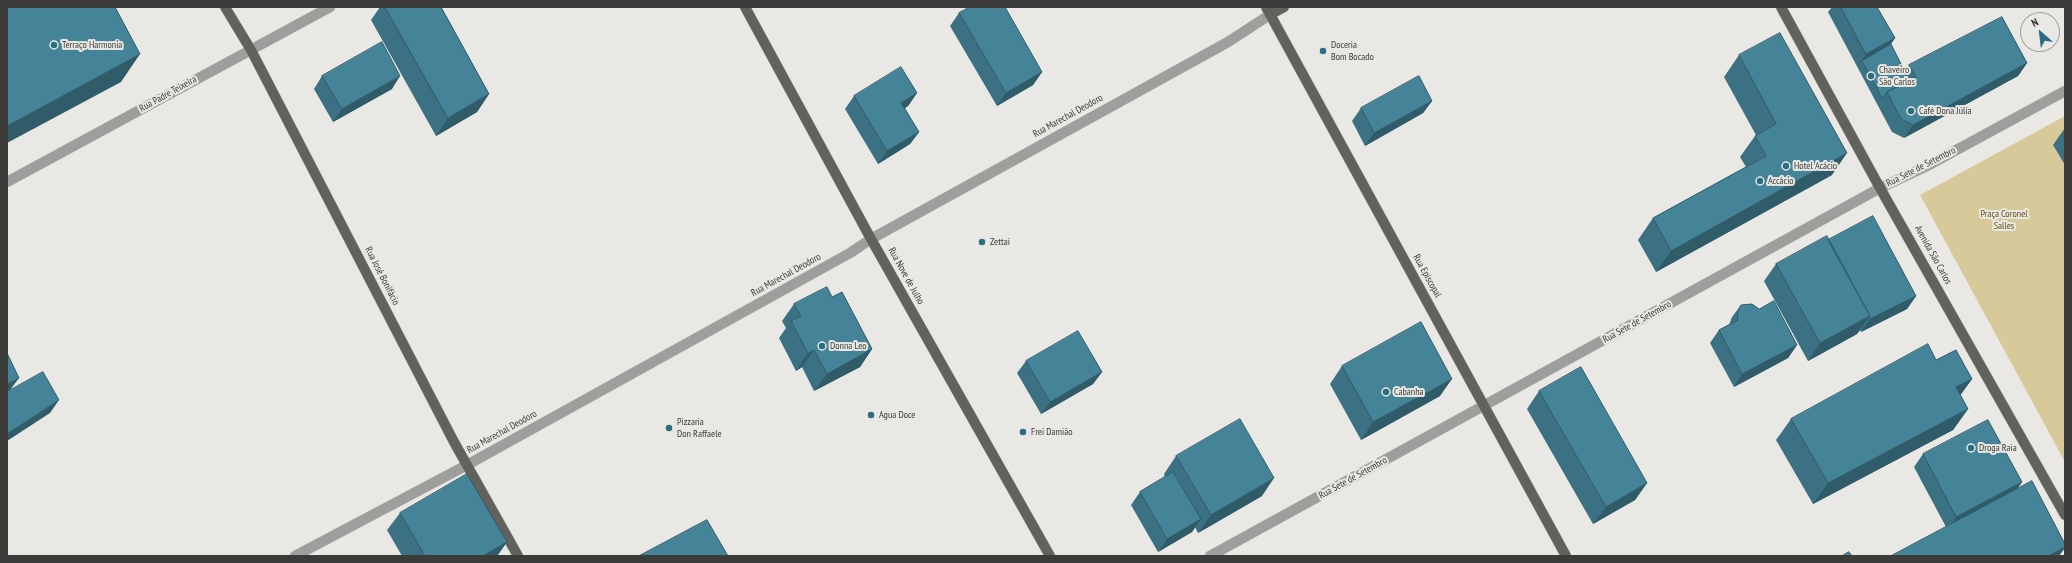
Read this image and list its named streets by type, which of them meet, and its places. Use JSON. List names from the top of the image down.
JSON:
{
  "streets": {
    "main road": [
      "Rua Marechal Deodoro",
      "Avenida São Carlos",
      "Rua José Bonifácio",
      "Rua Nove de Julho",
      "Rua Episcopal"
    ],
    "street": ["Rua Padre Teixeira", "Rua Sete de Setembro"]
  },
  "crossings": [
    ["Rua Padre Teixeira", "Rua José Bonifácio"],
    ["Rua Marechal Deodoro", "Rua José Bonifácio"],
    ["Rua Marechal Deodoro", "Rua Nove de Julho"],
    ["Rua Marechal Deodoro", "Rua Episcopal"],
    ["Rua Sete de Setembro", "Avenida São Carlos"],
    ["Rua Sete de Setembro", "Rua Episcopal"]
  ],
  "parks": ["Praça Coronel Salles"],
  "places": [
    "Terraço Harmonia",
    "Doceria Bom Bocado",
    "Chaveiro São Carlos",
    "Café Dona Júlia",
    "Hotel Acácio",
    "Accácio",
    "Zettai",
    "Donna Leo",
    "Cabanha",
    "Agua Doce",
    "Pizzaria Don Raffaele",
    "Frei Damião",
    "Droga Raia"
  ],
  "north": "top left"
}
